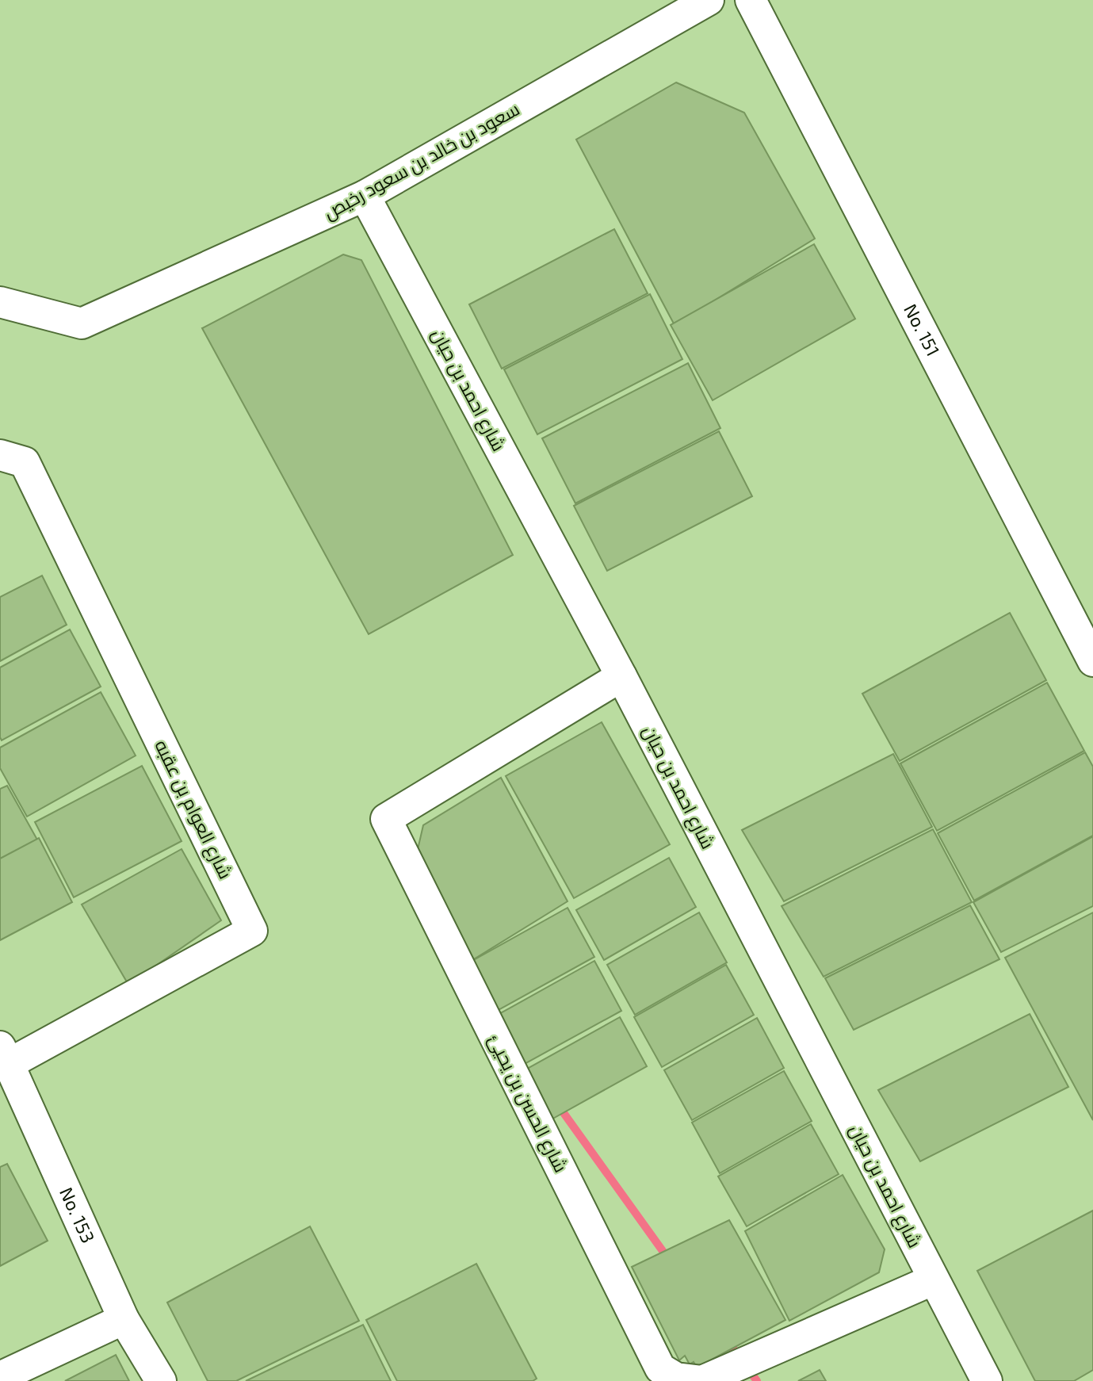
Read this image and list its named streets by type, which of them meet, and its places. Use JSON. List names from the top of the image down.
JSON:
{
  "streets": {
    "street": [
      "سعود بن خالد بن سعود رخيص",
      "No. 151",
      "شارع احمد بن حيان",
      "شارع العوام بن عقبه",
      "شارع الحسن بن يحيئ",
      "No. 153"
    ]
  },
  "crossings": [
    ["سعود بن خالد بن سعود رخيص", "شارع احمد بن حيان"],
    ["شارع احمد بن حيان", "شارع الحسن بن يحيئ"],
    ["شارع العوام بن عقبه", "No. 153"]
  ]
}
